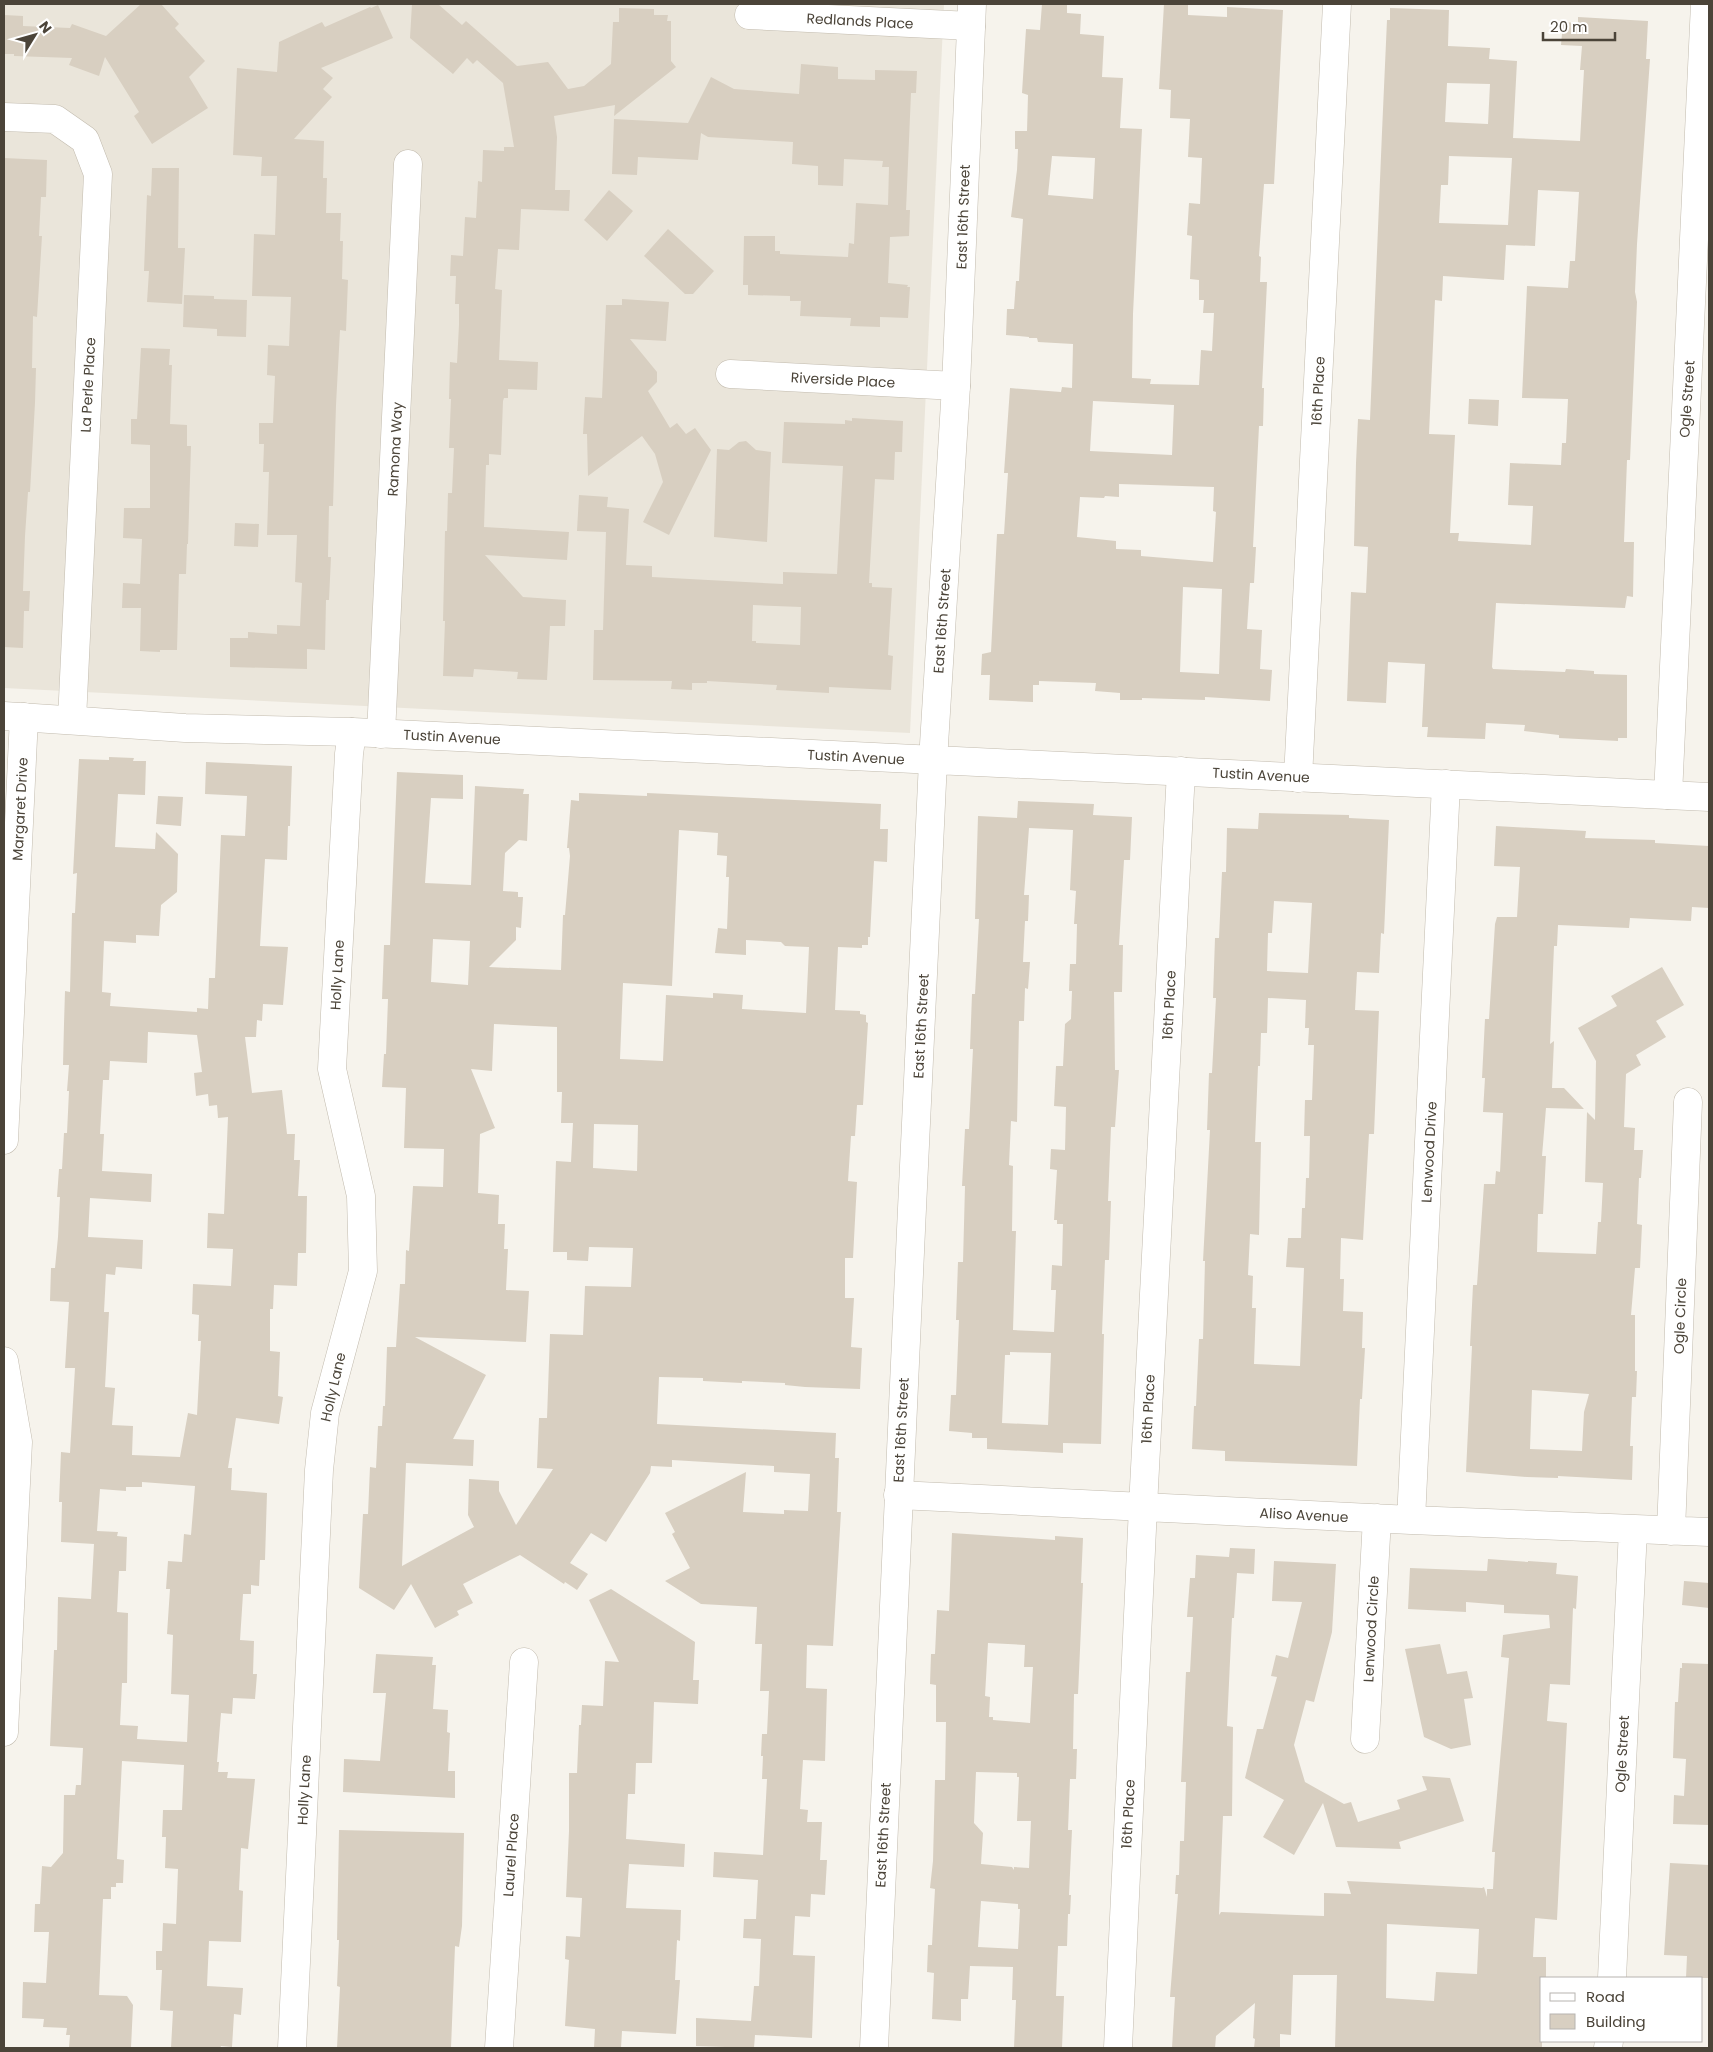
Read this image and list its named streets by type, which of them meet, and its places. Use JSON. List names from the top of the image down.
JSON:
{
  "streets": {
    "street": [
      "Redlands Place",
      "East 16th Street",
      "Riverside Place",
      "La Perle Place",
      "16th Place",
      "Ogle Street",
      "Ramona Way",
      "Tustin Avenue",
      "Margaret Drive",
      "Holly Lane",
      "Lenwood Drive",
      "Ogle Circle",
      "Aliso Avenue",
      "Lenwood Circle",
      "Laurel Place"
    ]
  },
  "crossings": [
    ["Redlands Place", "East 16th Street"],
    ["East 16th Street", "Riverside Place"],
    ["East 16th Street", "Tustin Avenue"],
    ["East 16th Street", "Aliso Avenue"],
    ["La Perle Place", "Tustin Avenue"],
    ["16th Place", "Tustin Avenue"],
    ["16th Place", "Aliso Avenue"],
    ["Ogle Street", "Tustin Avenue"],
    ["Ogle Street", "Aliso Avenue"],
    ["Ramona Way", "Tustin Avenue"],
    ["Tustin Avenue", "Margaret Drive"],
    ["Tustin Avenue", "Holly Lane"],
    ["Tustin Avenue", "Lenwood Drive"],
    ["Lenwood Drive", "Aliso Avenue"],
    ["Ogle Circle", "Aliso Avenue"],
    ["Aliso Avenue", "Lenwood Circle"]
  ],
  "legend": ["Road", "Building"],
  "scale_bar": "20 m",
  "north": "top right"
}
